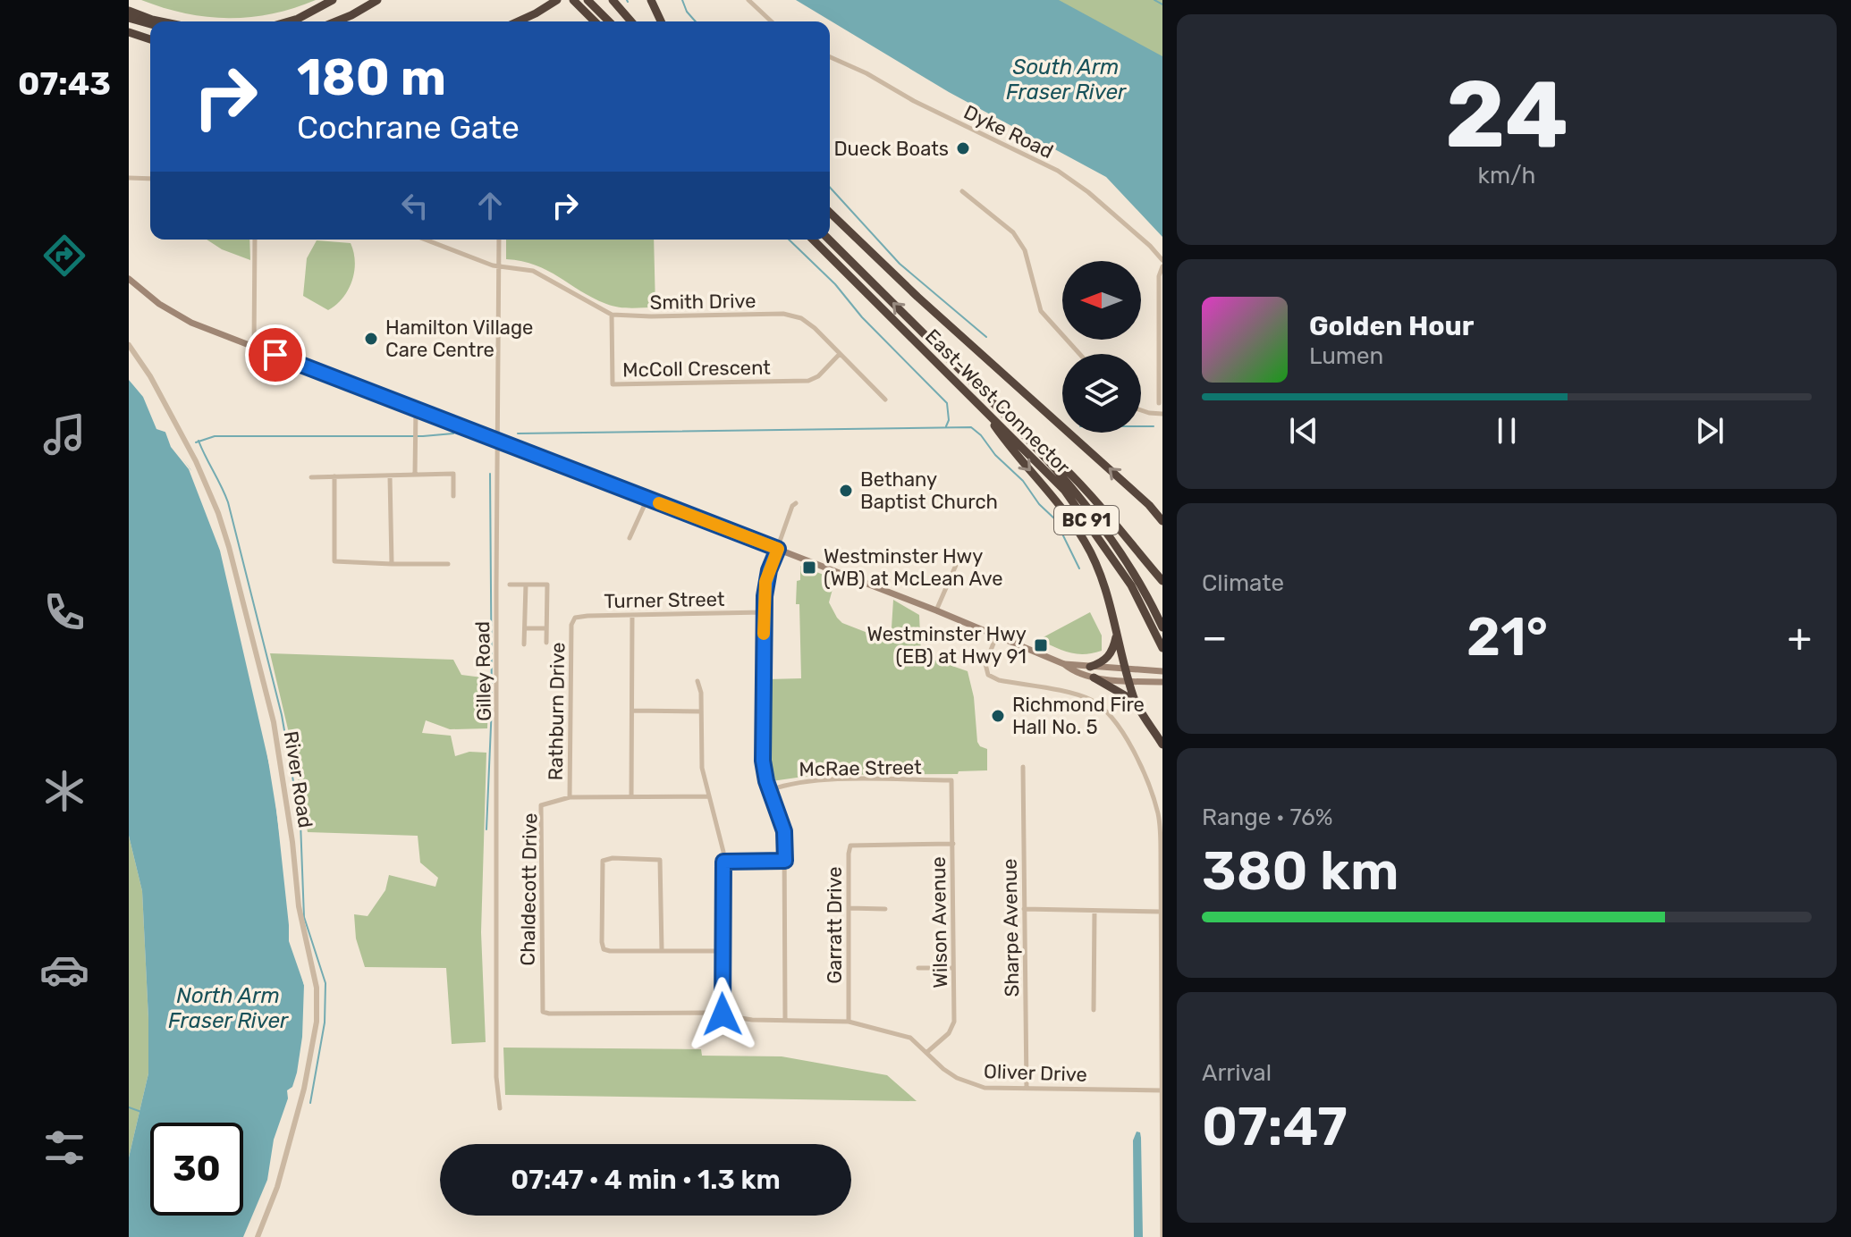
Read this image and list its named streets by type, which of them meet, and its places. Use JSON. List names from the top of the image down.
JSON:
{
  "streets": {
    "highway": ["East-West Connector", "BC 91"],
    "street": [
      "Dyke Road",
      "Smith Drive",
      "McColl Crescent",
      "Turner Street",
      "Gilley Road",
      "Rathburn Drive",
      "McRae Street",
      "River Road",
      "Chaldecott Drive",
      "Wilson Avenue",
      "Garratt Drive",
      "Sharpe Avenue",
      "Oliver Drive"
    ]
  },
  "crossings": [
    ["Smith Drive", "McColl Crescent"],
    ["Smith Drive", "Gilley Road"],
    ["Turner Street", "Rathburn Drive"],
    ["Rathburn Drive", "Chaldecott Drive"],
    ["McRae Street", "Wilson Avenue"],
    ["Chaldecott Drive", "Oliver Drive"],
    ["Wilson Avenue", "Garratt Drive"],
    ["Wilson Avenue", "Oliver Drive"],
    ["Garratt Drive", "Oliver Drive"],
    ["Sharpe Avenue", "Oliver Drive"]
  ],
  "water": ["South Arm Fraser River", "North Arm Fraser River"],
  "places": {
    "other": [
      "Dueck Boats",
      "Hamilton Village Care Centre",
      "Bethany Baptist Church",
      "Richmond Fire Hall No. 5"
    ],
    "transit": ["Westminster Hwy (WB) at McLean Ave", "Westminster Hwy (EB) at Hwy 91"]
  },
  "north": "left",
  "page": {
    "tabs": "07:43",
    "tile": [
      ["24", "km/h"],
      "Climate",
      ["Range · 76%", "380 km"],
      ["Arrival", "07:47"]
    ],
    "turn": ["180 m", "Cochrane Gate"],
    "song": ["Golden Hour", "Lumen"],
    "heat": ["−", "21°", "+"],
    "limit": "30",
    "trip": "07:47 · 4 min · 1.3 km"
  }
}
